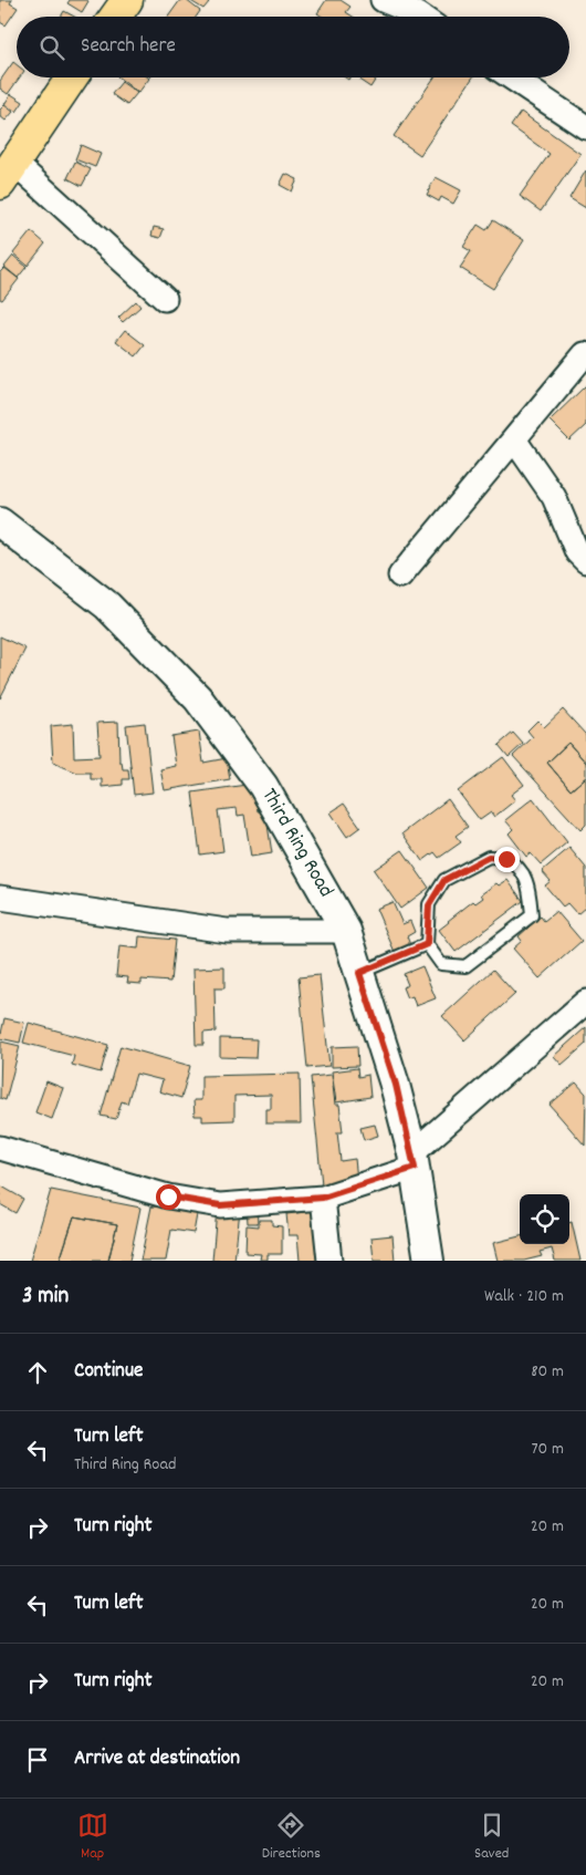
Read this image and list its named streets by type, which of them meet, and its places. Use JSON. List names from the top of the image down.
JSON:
{
  "streets": {
    "street": ["Third Ring Road"]
  },
  "page": {
    "search": "Search here",
    "heading": ["3 min", "Walk · 210 m"],
    "list": [
      ["Continue", "80 m"],
      ["Turn left", "Third Ring Road", "70 m"],
      ["Turn right", "20 m"],
      ["Turn left", "20 m"],
      ["Turn right", "20 m"],
      "Arrive at destination"
    ],
    "nav": ["Map", "Directions", "Saved"]
  }
}
